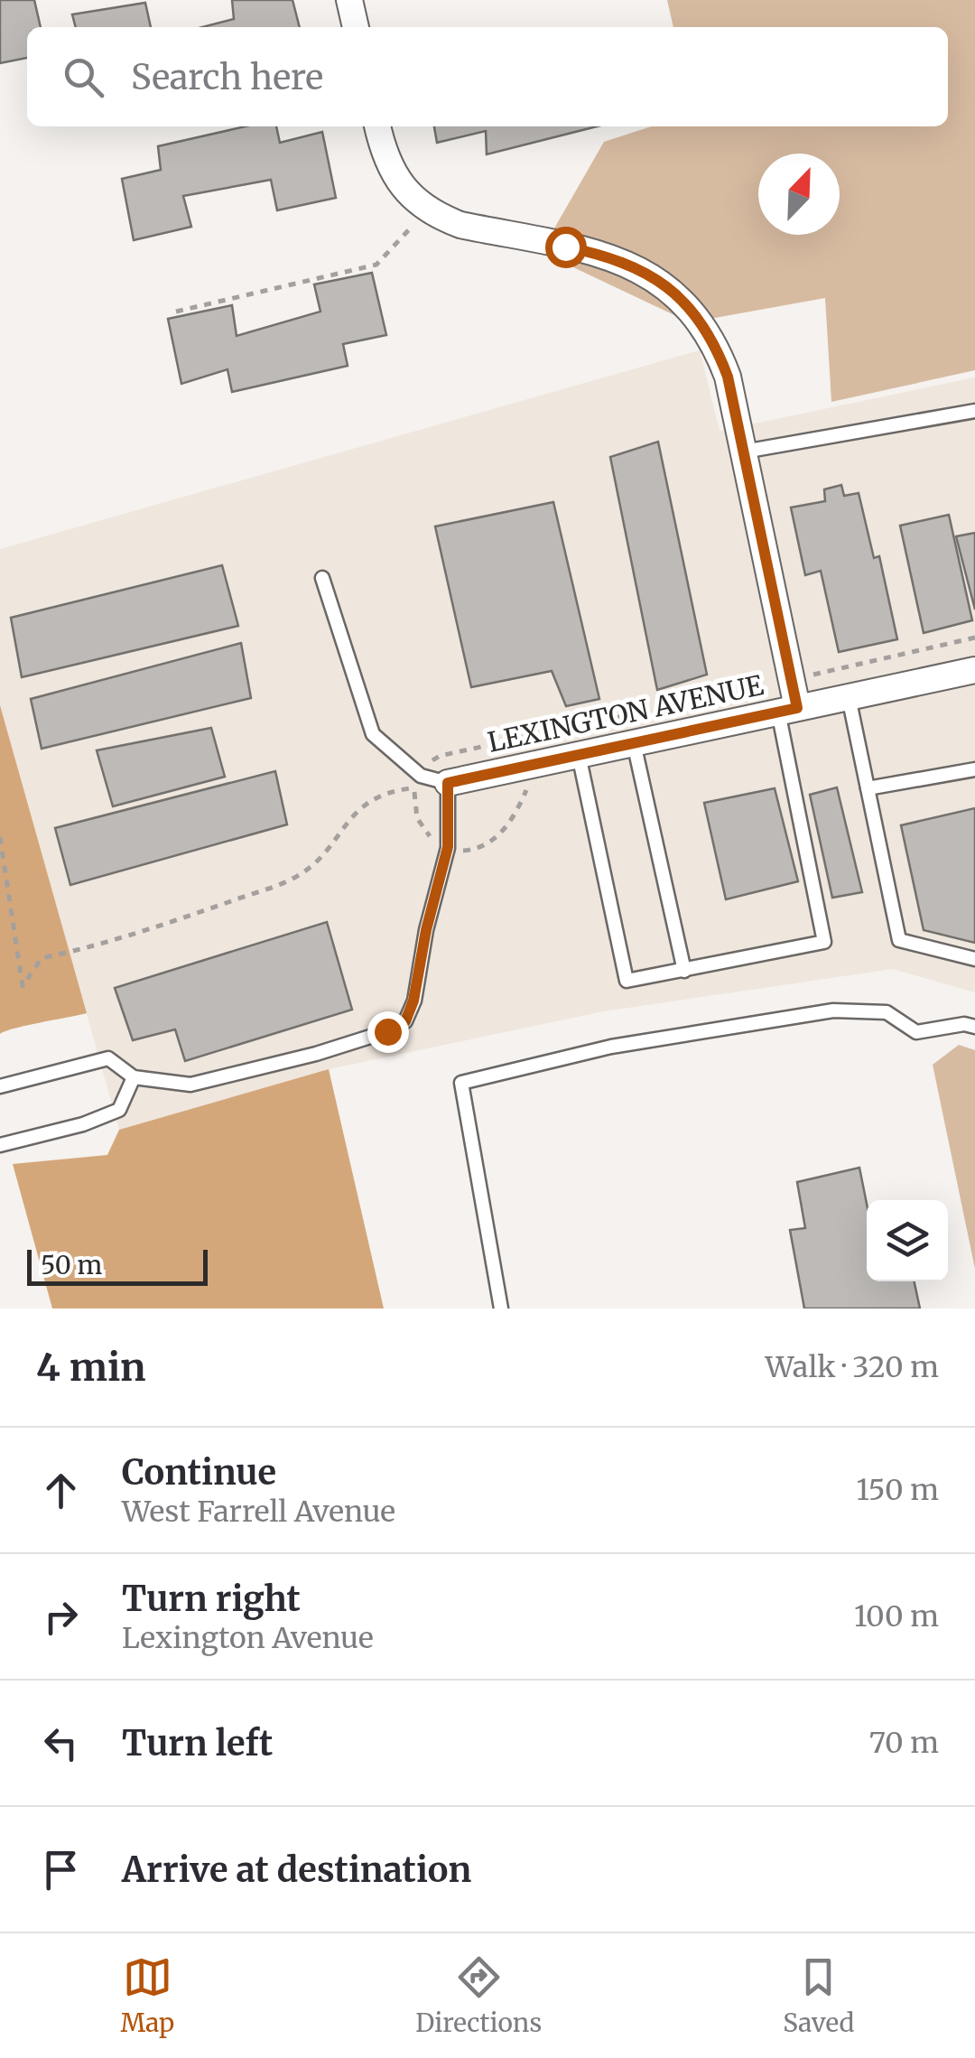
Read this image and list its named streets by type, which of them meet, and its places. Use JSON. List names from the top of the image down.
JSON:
{
  "streets": {
    "street": ["LEXINGTON AVENUE"]
  },
  "scale_bar": "50 m",
  "north": "top right",
  "page": {
    "search": "Search here",
    "scale": "50 m",
    "heading": ["4 min", "Walk · 320 m"],
    "list": [
      ["Continue", "West Farrell Avenue", "150 m"],
      ["Turn right", "Lexington Avenue", "100 m"],
      ["Turn left", "70 m"],
      "Arrive at destination"
    ],
    "nav": ["Map", "Directions", "Saved"]
  }
}
